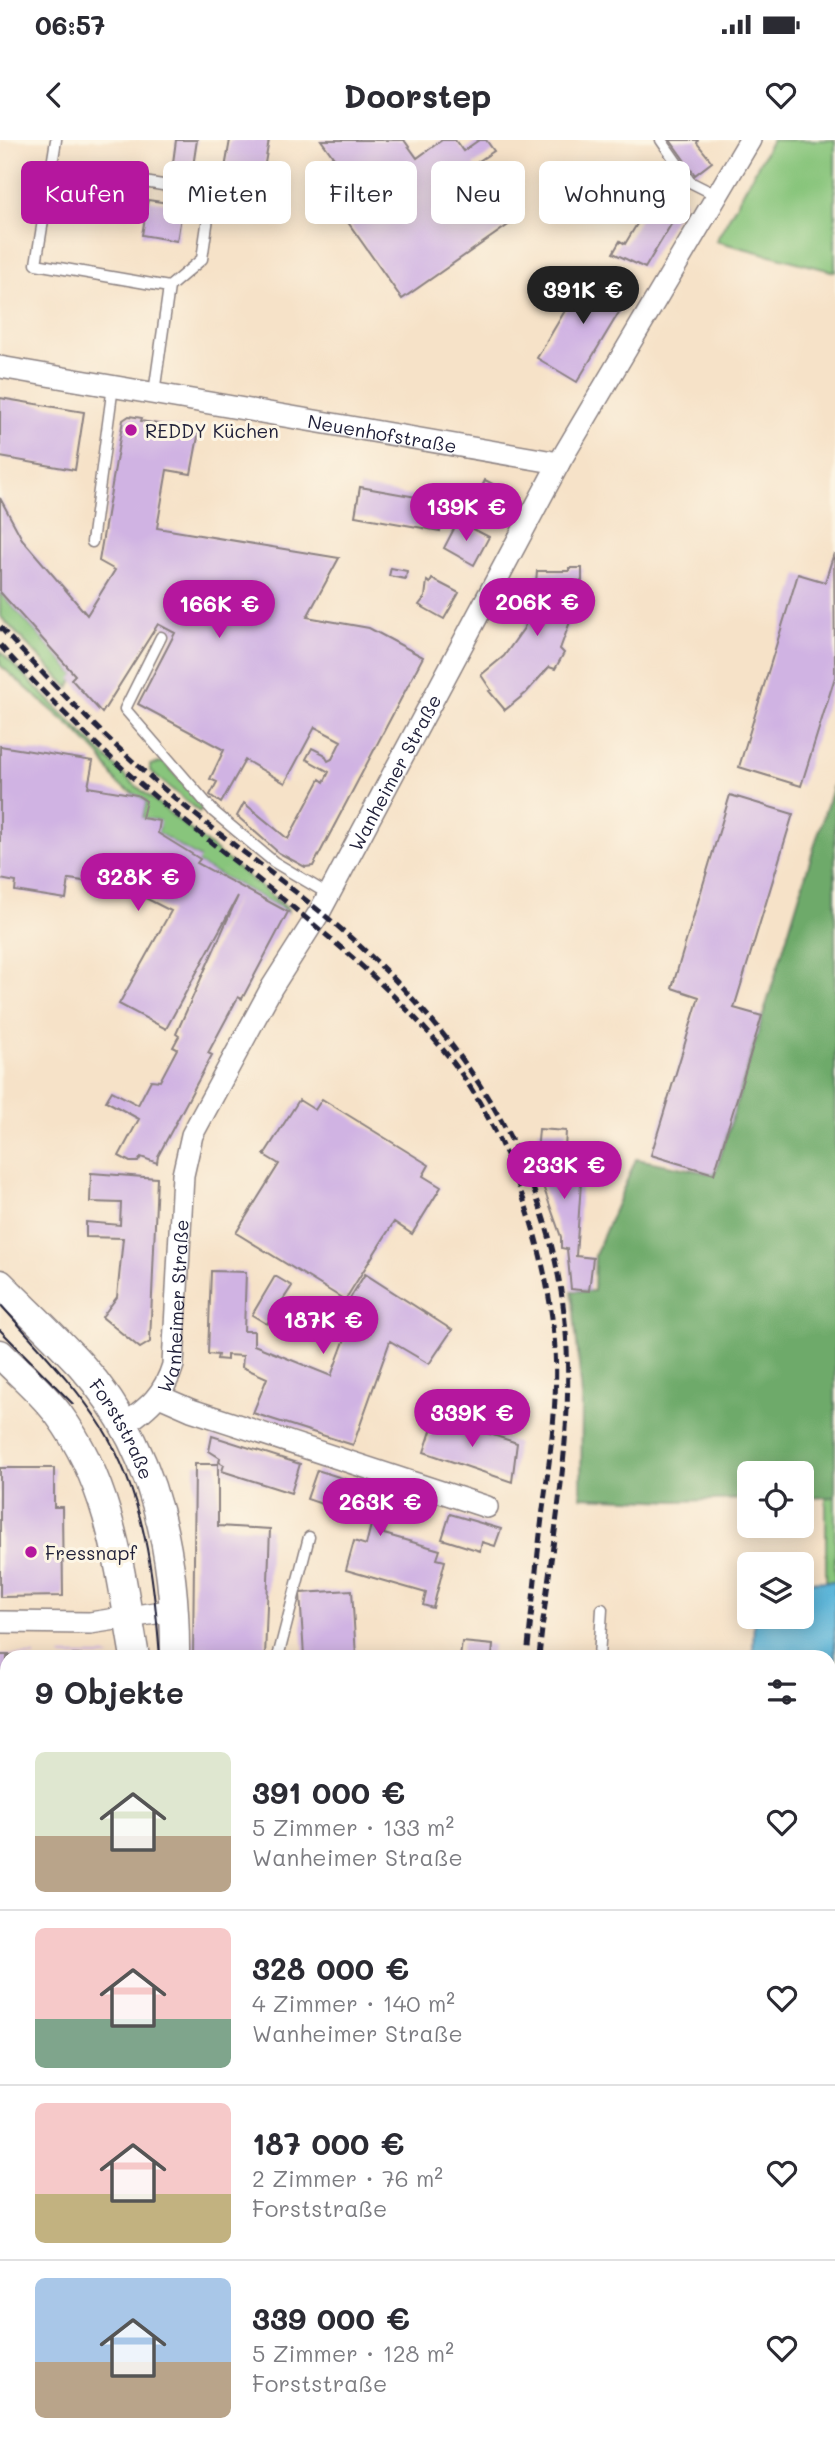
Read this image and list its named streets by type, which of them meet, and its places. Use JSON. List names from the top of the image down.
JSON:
{
  "streets": {
    "street": ["Neuenhofstraße", "Wanheimer Straße", "Forststraße"]
  },
  "crossings": [
    ["Neuenhofstraße", "Wanheimer Straße"],
    ["Wanheimer Straße", "Forststraße"]
  ],
  "places": ["REDDY Küchen", "Fressnapf"],
  "page": {
    "status": "06:57",
    "header": "Doorstep",
    "chip": [
      "Kaufen",
      "Mieten",
      "Filter",
      "Neu",
      "Wohnung"
    ],
    "price": [
      "391K €",
      "139K €",
      "206K €",
      "166K €",
      "328K €",
      "233K €",
      "187K €",
      "339K €",
      "263K €"
    ],
    "heading": "9 Objekte",
    "list": [
      {
        "name": "391 000 €",
        "note": "5 Zimmer · 133 m² · Wanheimer Straße"
      },
      {
        "name": "328 000 €",
        "note": "4 Zimmer · 140 m² · Wanheimer Straße"
      },
      {
        "name": "187 000 €",
        "note": "2 Zimmer · 76 m² · Forststraße"
      },
      {
        "name": "339 000 €",
        "note": "5 Zimmer · 128 m² · Forststraße"
      }
    ]
  }
}
